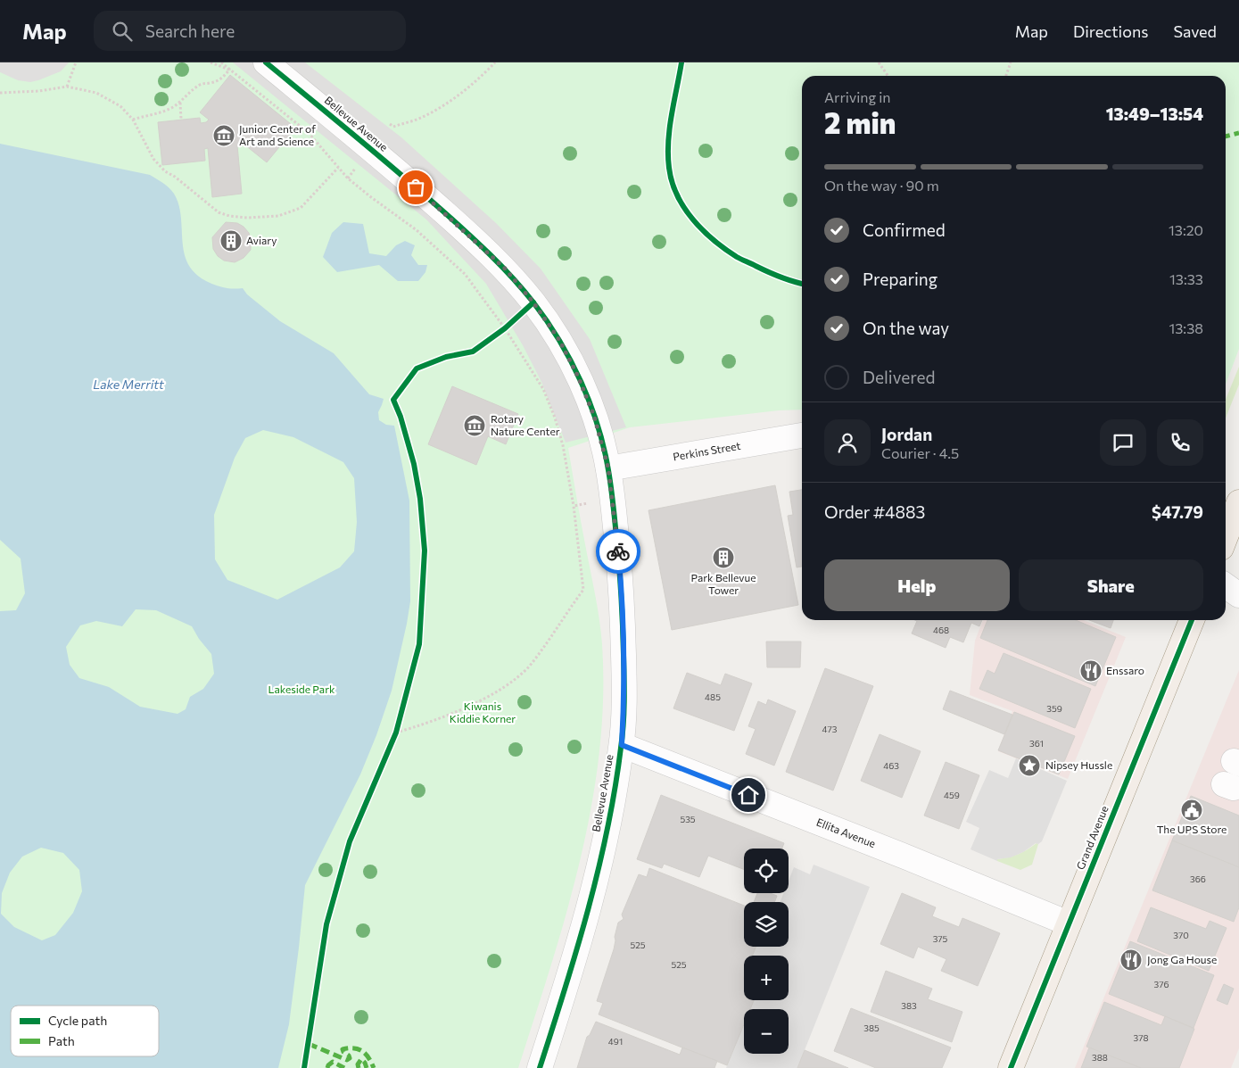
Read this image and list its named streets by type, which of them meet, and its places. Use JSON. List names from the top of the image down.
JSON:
{
  "streets": {
    "main road": ["Grand Avenue"],
    "street": ["Bellevue Avenue", "Perkins Street", "Ellita Avenue"]
  },
  "crossings": [
    ["Bellevue Avenue", "Perkins Street"],
    ["Bellevue Avenue", "Ellita Avenue"],
    ["Ellita Avenue", "Grand Avenue"]
  ],
  "water": ["Lake Merritt"],
  "parks": ["Lakeside Park", "Kiwanis Kiddie Korner"],
  "places": {
    "museum": ["Junior Center of Art and Science", "Rotary Nature Center"],
    "building": ["Aviary", "Park Bellevue Tower"],
    "restaurant": ["Enssaro", "Jong Ga House"],
    "place": ["Nipsey Hussle"],
    "public building": ["The UPS Store"]
  },
  "house_numbers": [
    "468",
    "485",
    "359",
    "473",
    "361",
    "463",
    "459",
    "535",
    "366",
    "370",
    "375",
    "525",
    "525",
    "376",
    "383",
    "385",
    "378",
    "491",
    "388"
  ],
  "legend": ["Cycle path", "Path"],
  "page": {
    "header": "Map",
    "search": "Search here",
    "nav": ["Map", "Directions", "Saved"],
    "heading": ["2 min", "Arriving in", "13:49–13:54"],
    "panel": [
      "Jordan",
      "Courier · 4.5",
      "Order #4883",
      "$47.79"
    ],
    "bar": "On the way · 90 m",
    "list": [
      ["Confirmed", "13:20"],
      ["Preparing", "13:33"],
      ["On the way", "13:38"],
      "Delivered"
    ],
    "buttons": ["Help", "Share"],
    "map_buttons": ["+", "−"]
  }
}
